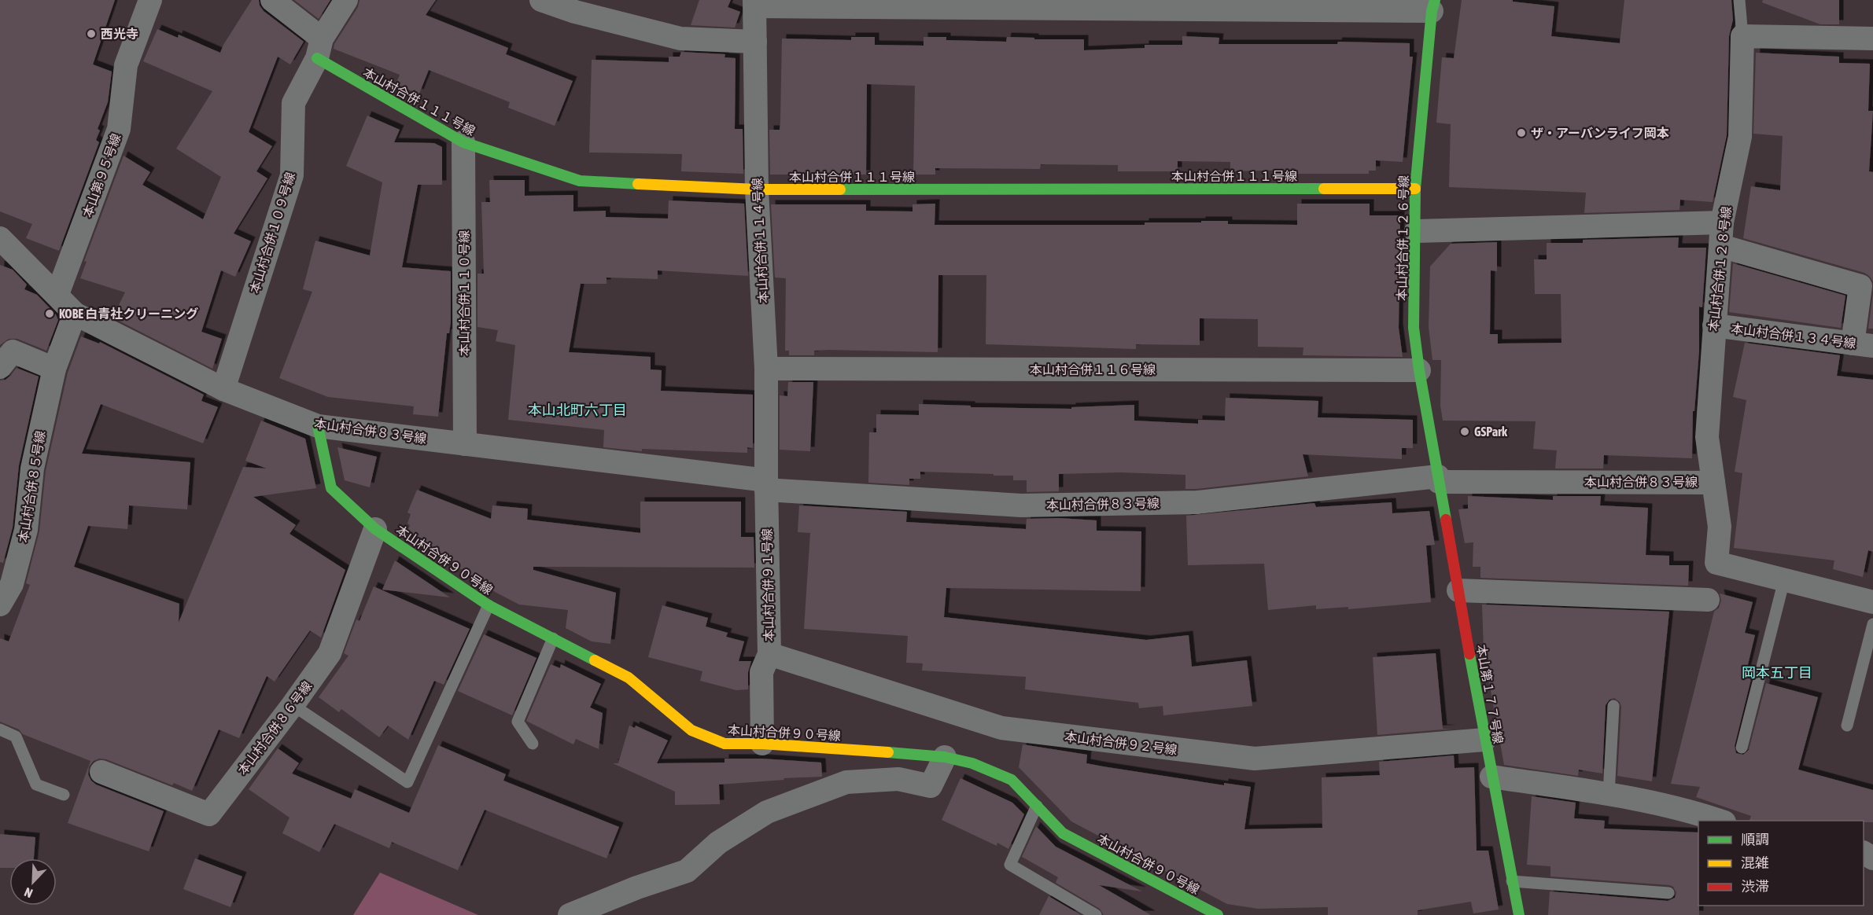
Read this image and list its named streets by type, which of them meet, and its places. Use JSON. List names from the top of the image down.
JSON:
{
  "streets": {
    "street": [
      "本山村合併１１１号線",
      "本山第９５号線",
      "本山村合併１０９号線",
      "本山村合併１２６号線",
      "本山村合併１１４号線",
      "本山村合併１２８号線",
      "本山村合併１１０号線",
      "本山村合併１３４号線",
      "本山村合併１１６号線",
      "本山村合併８３号線",
      "本山村合併８５号線",
      "本山村合併９０号線",
      "本山村合併９１号線",
      "本山第１７７号線",
      "本山村合併８６号線",
      "本山村合併９２号線"
    ]
  },
  "crossings": [
    ["本山村合併１１１号線", "本山村合併１０９号線"],
    ["本山村合併１１１号線", "本山村合併１２６号線"],
    ["本山村合併１１１号線", "本山村合併１１４号線"],
    ["本山村合併１１１号線", "本山村合併１１０号線"],
    ["本山第９５号線", "本山村合併８３号線"],
    ["本山村合併１０９号線", "本山村合併８３号線"],
    ["本山村合併１２６号線", "本山村合併１１６号線"],
    ["本山村合併１２６号線", "本山村合併８３号線"],
    ["本山村合併１２６号線", "本山第１７７号線"],
    ["本山村合併１１４号線", "本山村合併１１６号線"],
    ["本山村合併１１４号線", "本山村合併８３号線"],
    ["本山村合併１１４号線", "本山村合併９１号線"],
    ["本山村合併１２８号線", "本山村合併１３４号線"],
    ["本山村合併１２８号線", "本山村合併８３号線"],
    ["本山村合併１１０号線", "本山村合併８３号線"],
    ["本山村合併８３号線", "本山村合併８５号線"],
    ["本山村合併８３号線", "本山村合併９０号線"],
    ["本山村合併８３号線", "本山村合併９１号線"],
    ["本山村合併８３号線", "本山第１７７号線"],
    ["本山村合併９０号線", "本山村合併９１号線"],
    ["本山村合併９０号線", "本山村合併８６号線"],
    ["本山村合併９１号線", "本山村合併９２号線"],
    ["本山第１７７号線", "本山村合併９２号線"]
  ],
  "districts": ["本山北町六丁目", "岡本五丁目"],
  "places": [
    "西光寺",
    "ザ・アーバンライフ岡本",
    "KOBE 白青社クリーニング",
    "GSPark"
  ],
  "legend": ["順調", "混雑", "渋滞"],
  "north": "bottom left"
}
